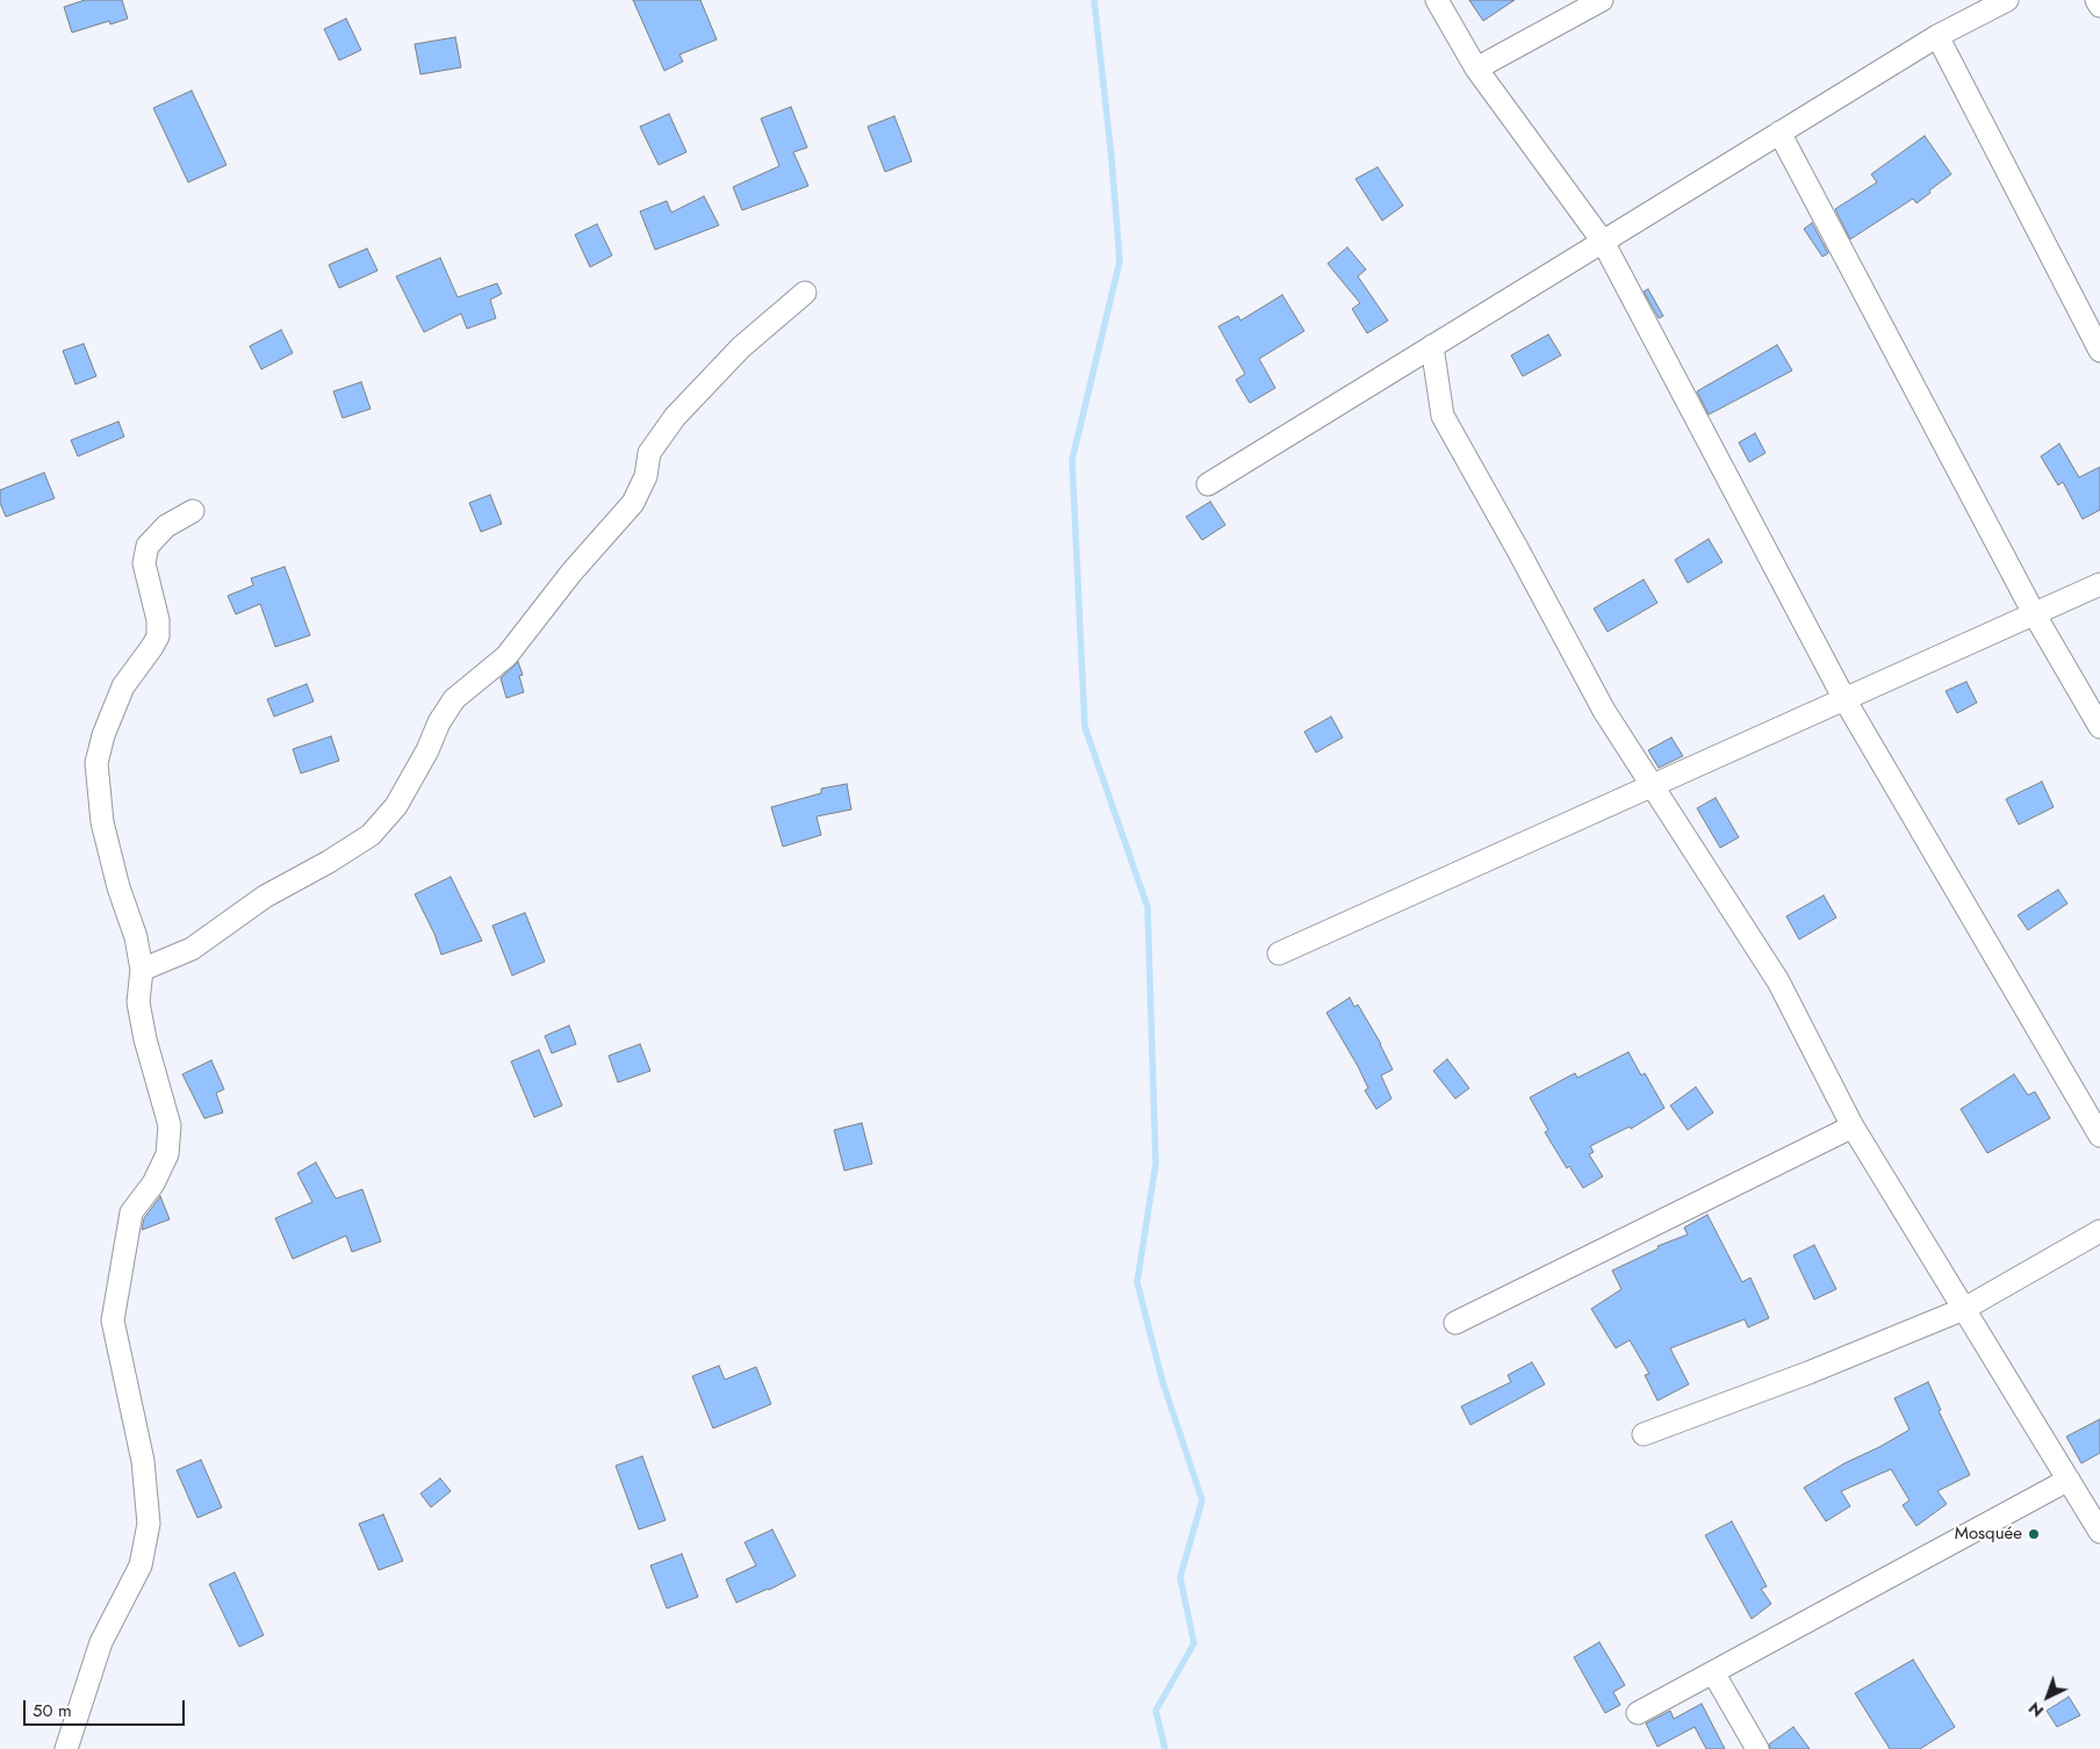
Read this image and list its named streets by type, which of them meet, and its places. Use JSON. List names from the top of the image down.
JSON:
{
  "places": ["Mosquée"],
  "scale_bar": "50 m",
  "north": "bottom left"
}
